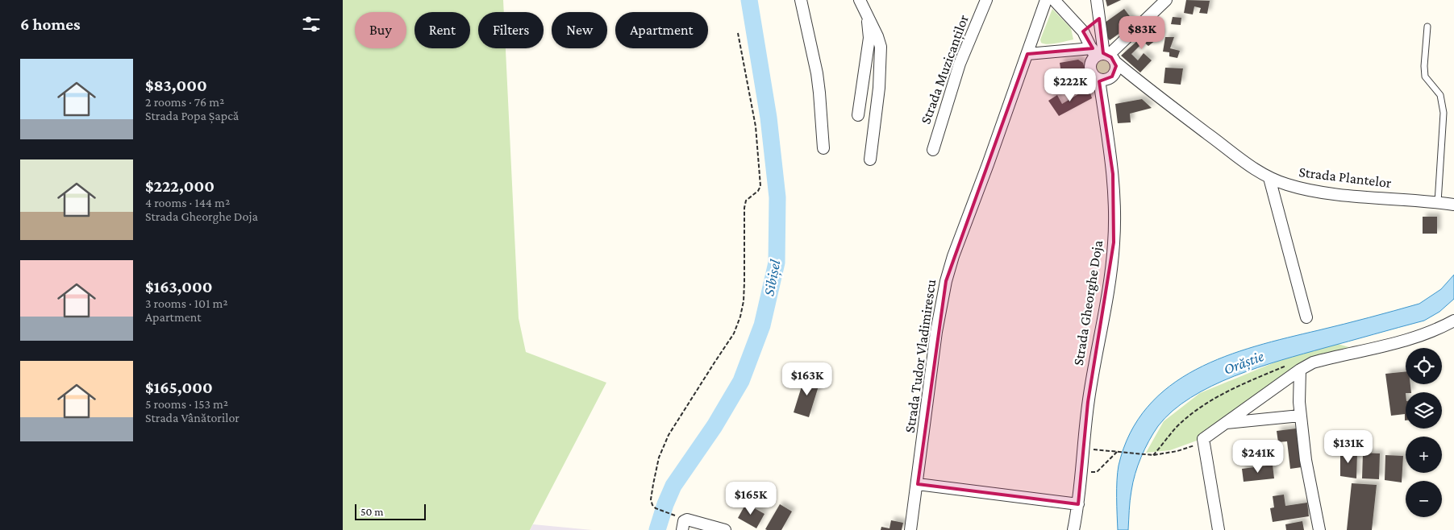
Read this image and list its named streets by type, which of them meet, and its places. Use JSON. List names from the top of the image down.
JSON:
{
  "streets": {
    "street": [
      "Strada Muzicanților",
      "Strada Plantelor",
      "Strada Gheorghe Doja",
      "Strada Tudor Vladimirescu"
    ]
  },
  "crossings": [
    ["Strada Plantelor", "Strada Gheorghe Doja"]
  ],
  "water": ["Sibișel", "Orăștie"],
  "scale_bar": "50 m",
  "page": {
    "heading": "6 homes",
    "chip": [
      "Buy",
      "Rent",
      "Filters",
      "New",
      "Apartment"
    ],
    "price": [
      "$83K",
      "$222K",
      "$163K",
      "$131K",
      "$241K",
      "$165K"
    ],
    "list": [
      {
        "name": "$83,000",
        "note": "2 rooms · 76 m² · Strada Popa Șapcă"
      },
      {
        "name": "$222,000",
        "note": "4 rooms · 144 m² · Strada Gheorghe Doja"
      },
      {
        "name": "$163,000",
        "note": "3 rooms · 101 m² · Apartment"
      },
      {
        "name": "$165,000",
        "note": "5 rooms · 153 m² · Strada Vânătorilor"
      }
    ],
    "map_buttons": ["+", "−"],
    "scale": "50 m"
  }
}
